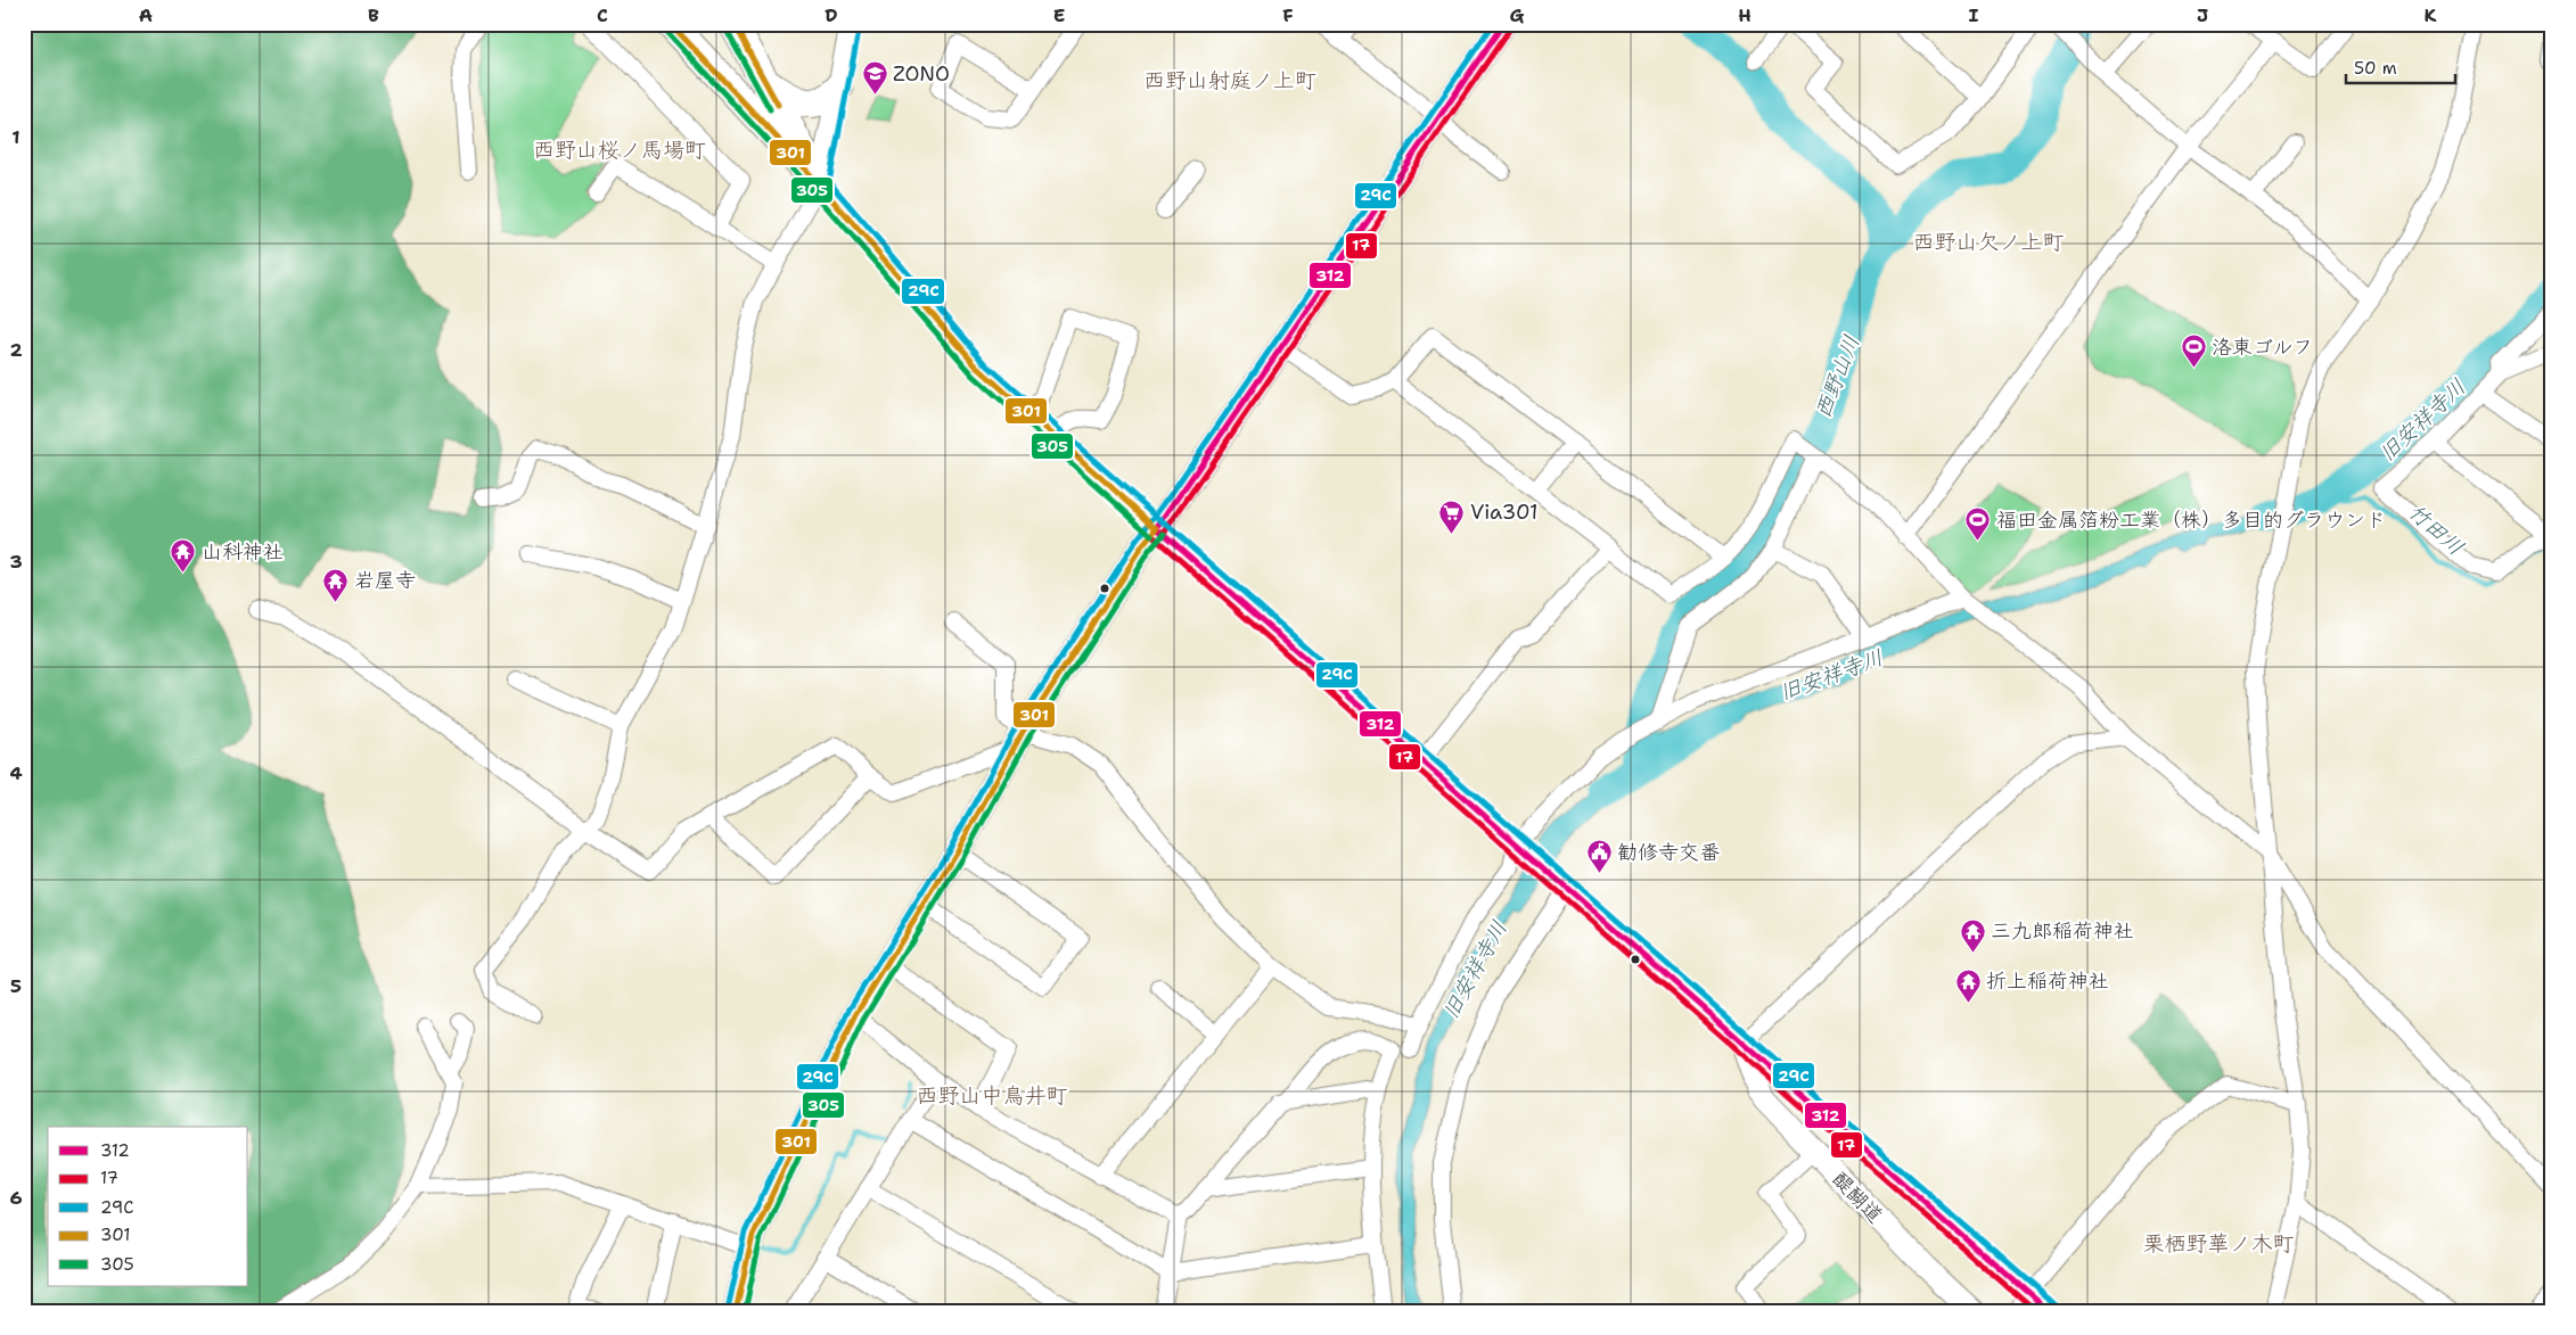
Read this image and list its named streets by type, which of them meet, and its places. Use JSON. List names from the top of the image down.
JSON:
{
  "streets": {
    "main road": ["醍醐道"]
  },
  "districts": [
    "西野山射庭ノ上町",
    "西野山桜ノ馬場町",
    "西野山欠ノ上町",
    "西野山中鳥井町",
    "栗栖野華ノ木町"
  ],
  "water": ["西野山川", "旧安祥寺川", "竹田川"],
  "places": {
    "school or university": ["ZONO"],
    "sports": ["洛東ゴルフ", "福田金属箔粉工業（株）多目的グラウンド"],
    "supermarket": ["Via301"],
    "temple": [
      "山科神社",
      "岩屋寺",
      "三九郎稲荷神社",
      "折上稲荷神社"
    ],
    "public building": ["勧修寺交番"]
  },
  "lines": [
    "transit line 312",
    "transit line 29C",
    "transit line 301",
    "transit line 17",
    "transit line 305"
  ],
  "legend": [
    "312",
    "17",
    "29C",
    "301",
    "305"
  ],
  "scale_bar": "50 m",
  "grid": {
    "columns": [
      "A",
      "B",
      "C",
      "D",
      "E",
      "F",
      "G",
      "H",
      "I",
      "J",
      "K"
    ],
    "rows": [
      "1",
      "2",
      "3",
      "4",
      "5",
      "6"
    ]
  }
}
